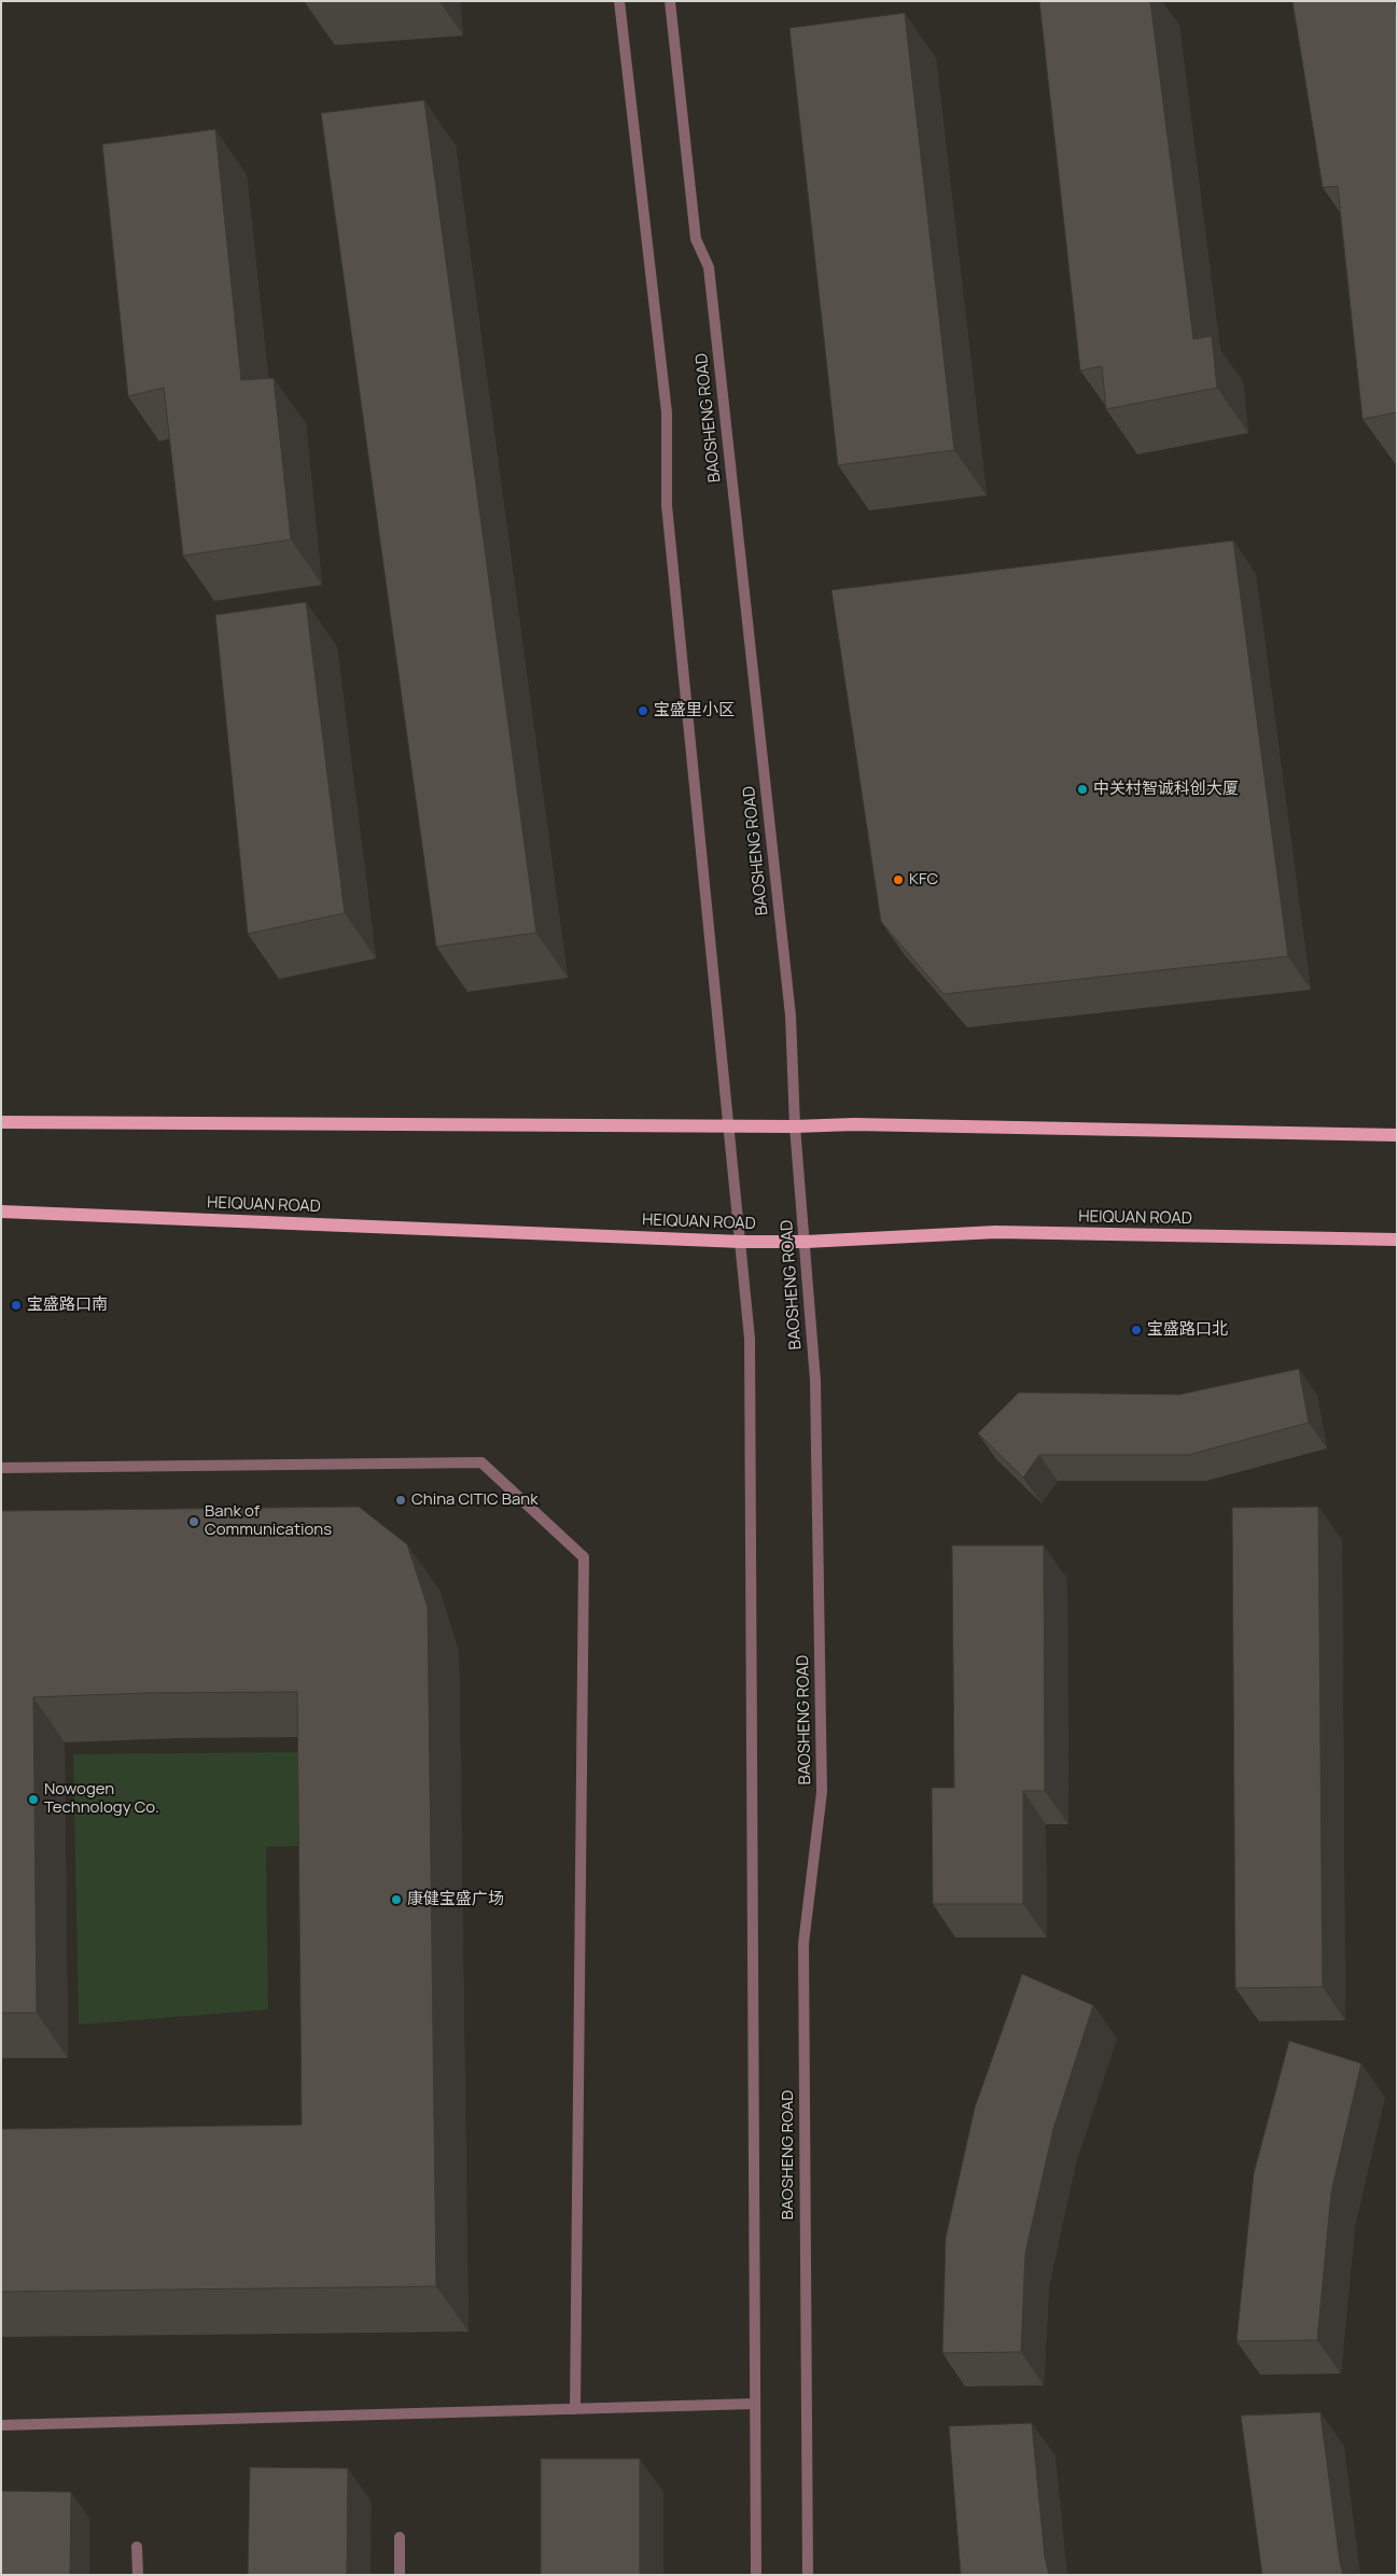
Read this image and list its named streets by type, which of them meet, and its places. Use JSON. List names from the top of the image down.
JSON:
{
  "streets": {
    "main road": ["HEIQUAN ROAD"],
    "street": ["BAOSHENG ROAD"]
  },
  "crossings": [
    ["BAOSHENG ROAD", "HEIQUAN ROAD"]
  ],
  "places": [
    "宝盛里小区",
    "中关村智诚科创大厦",
    "KFC",
    "宝盛路口南",
    "宝盛路口北",
    "China CITIC Bank",
    "Bank of Communications",
    "Nowogen Technology Co.",
    "康健宝盛广场"
  ]
}
